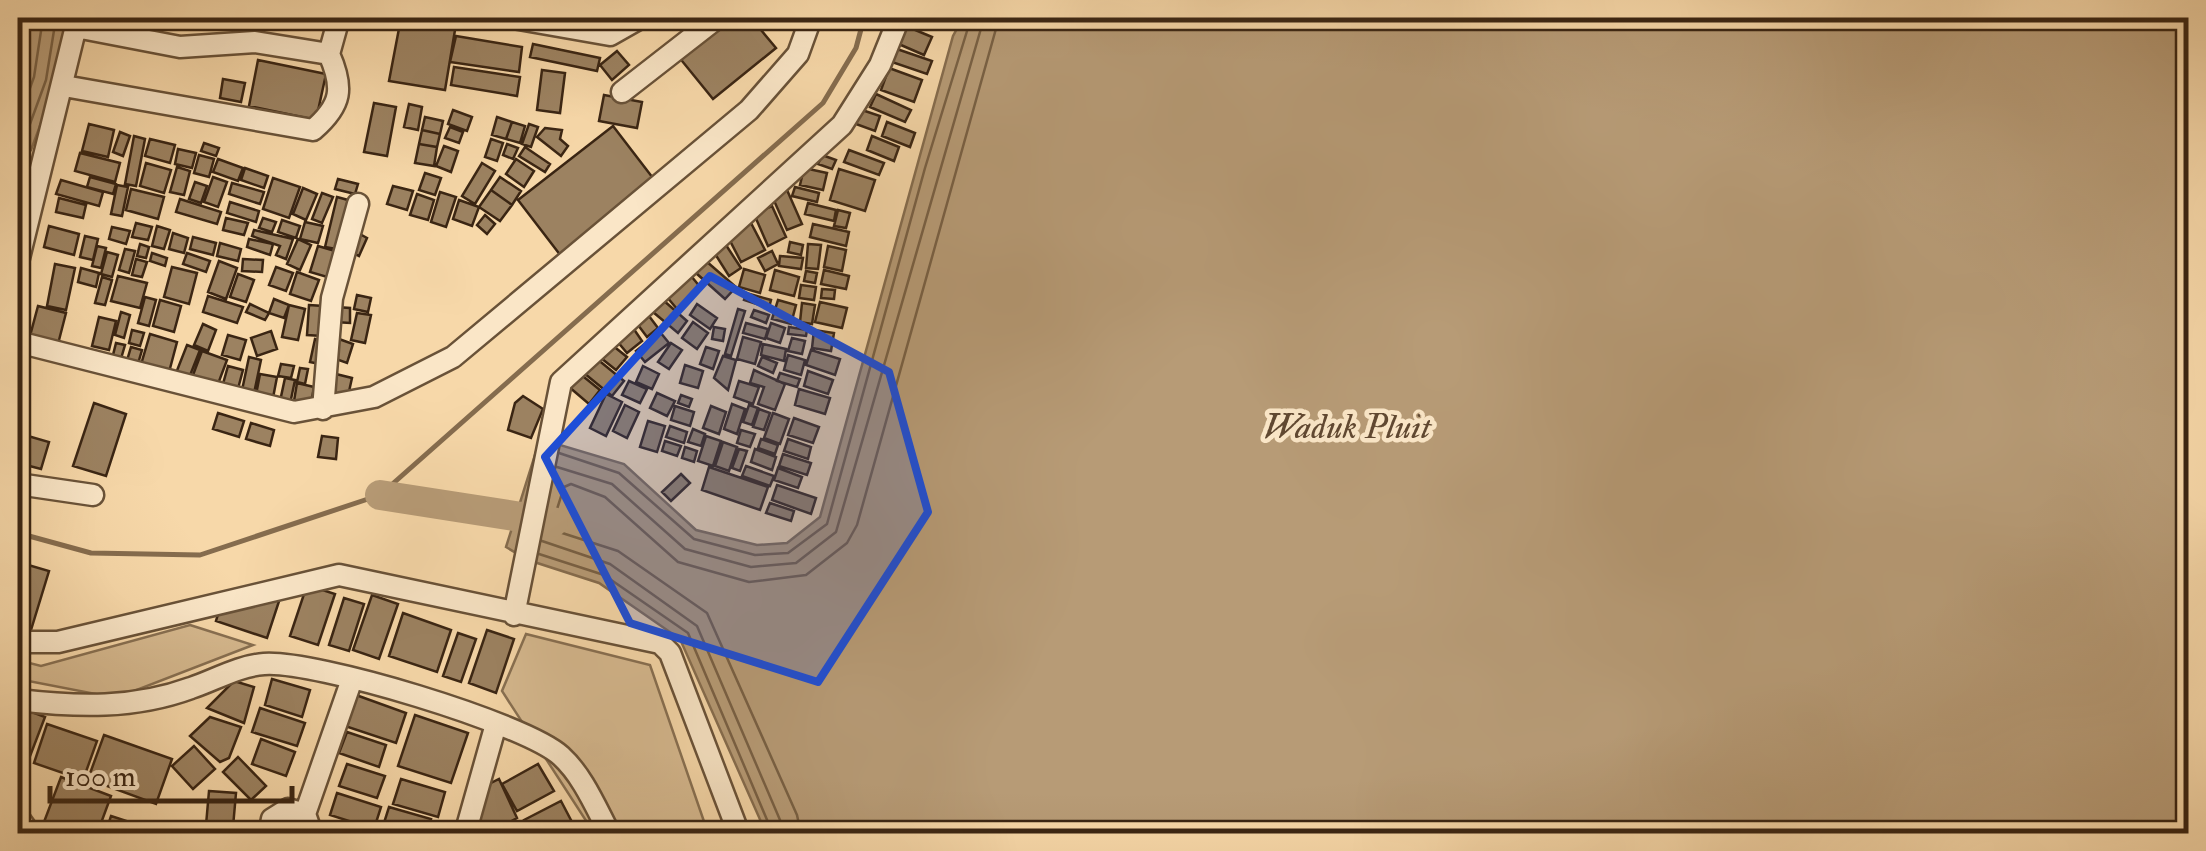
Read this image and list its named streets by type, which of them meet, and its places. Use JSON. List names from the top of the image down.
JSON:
{
  "water": ["Waduk Pluit"],
  "scale_bar": "100 m"
}
